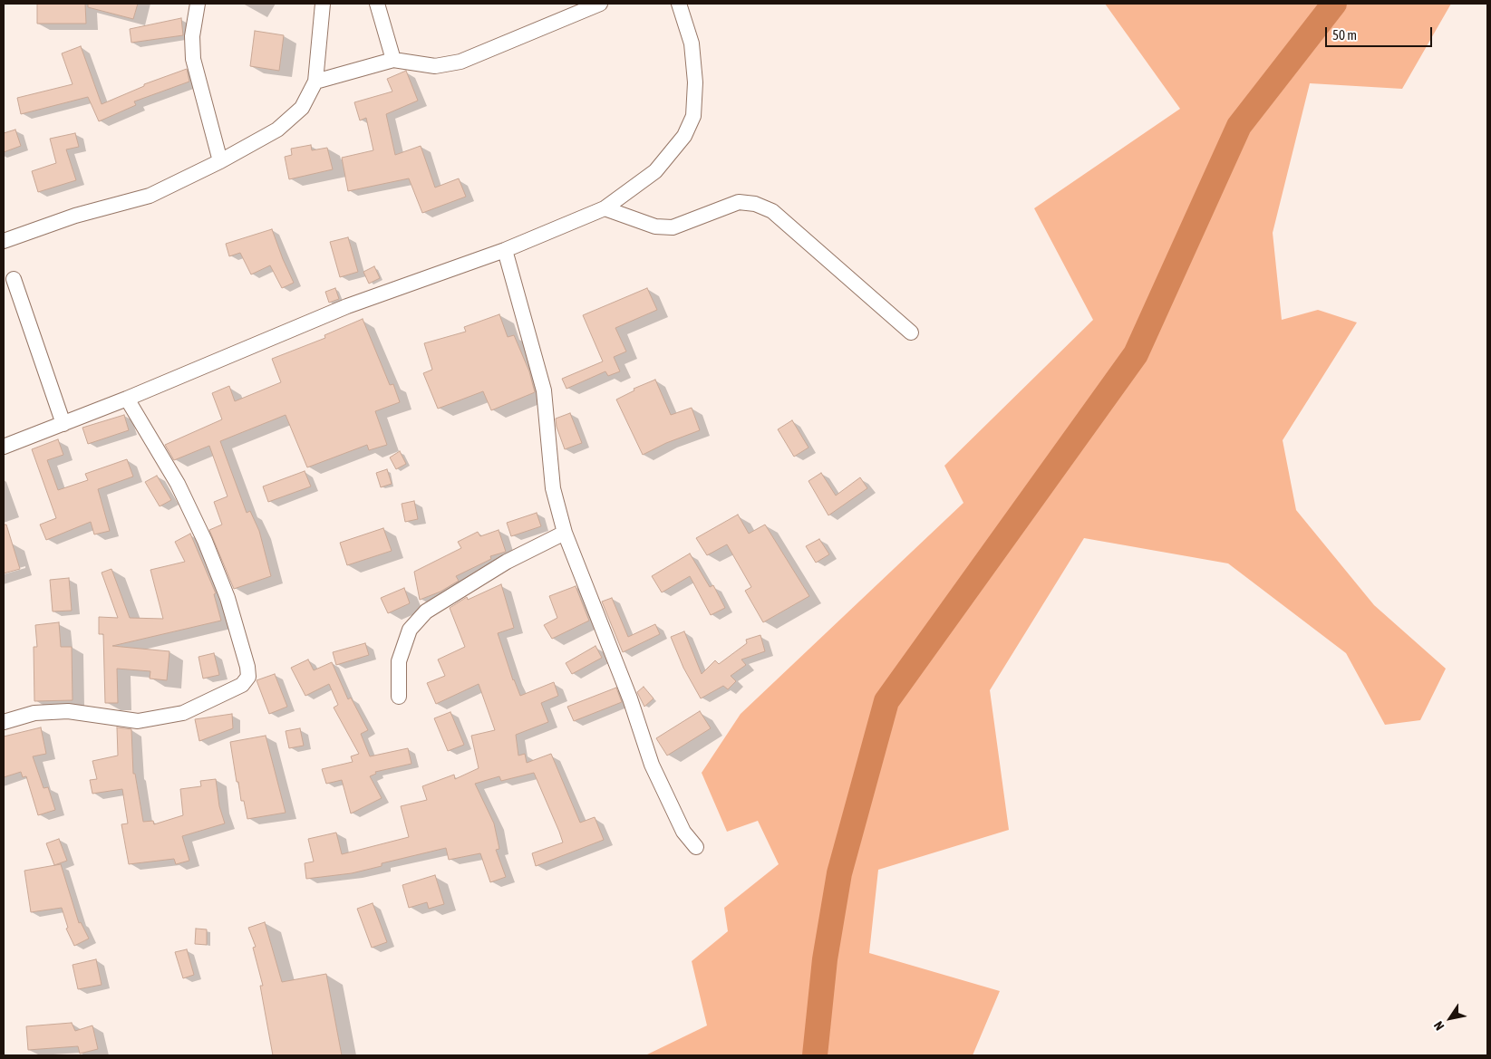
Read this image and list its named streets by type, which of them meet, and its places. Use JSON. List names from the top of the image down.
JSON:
{
  "scale_bar": "50 m",
  "north": "bottom left"
}
